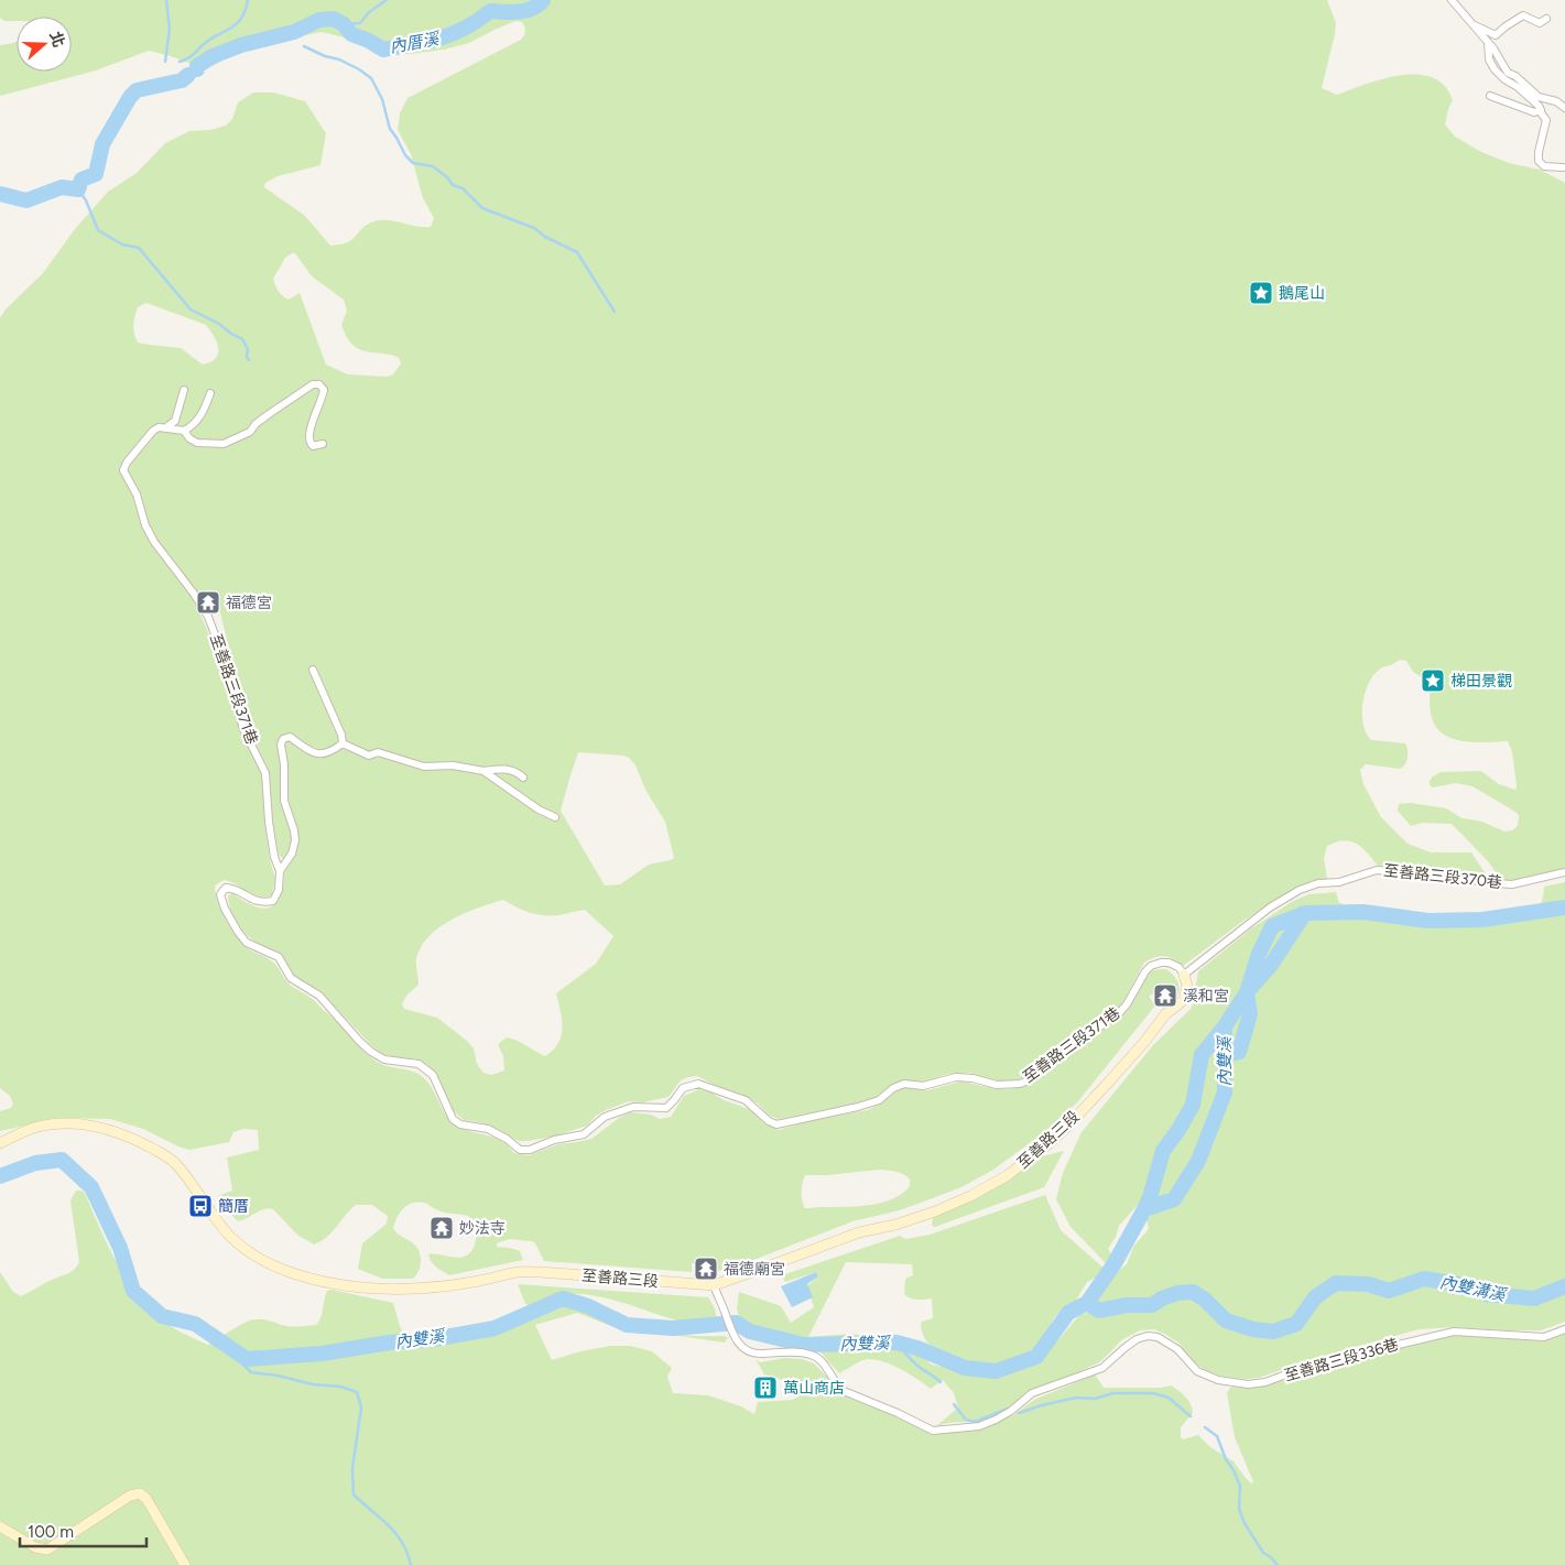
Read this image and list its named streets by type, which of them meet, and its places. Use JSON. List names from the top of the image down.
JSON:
{
  "streets": {
    "street": [
      "至善路三段371巷",
      "至善路三段370巷",
      "至善路三段",
      "至善路三段336巷"
    ]
  },
  "crossings": [
    ["至善路三段371巷", "至善路三段370巷"],
    ["至善路三段371巷", "至善路三段"],
    ["至善路三段370巷", "至善路三段"],
    ["至善路三段", "至善路三段336巷"]
  ],
  "water": ["內厝溪", "內雙溪", "內雙溝溪"],
  "places": {
    "place": ["鵝尾山", "梯田景觀"],
    "temple": [
      "福德宮",
      "溪和宮",
      "妙法寺",
      "福德廟宮"
    ],
    "bus stop": ["簡厝"],
    "building": ["萬山商店"]
  },
  "scale_bar": "100 m",
  "north": "right"
}
